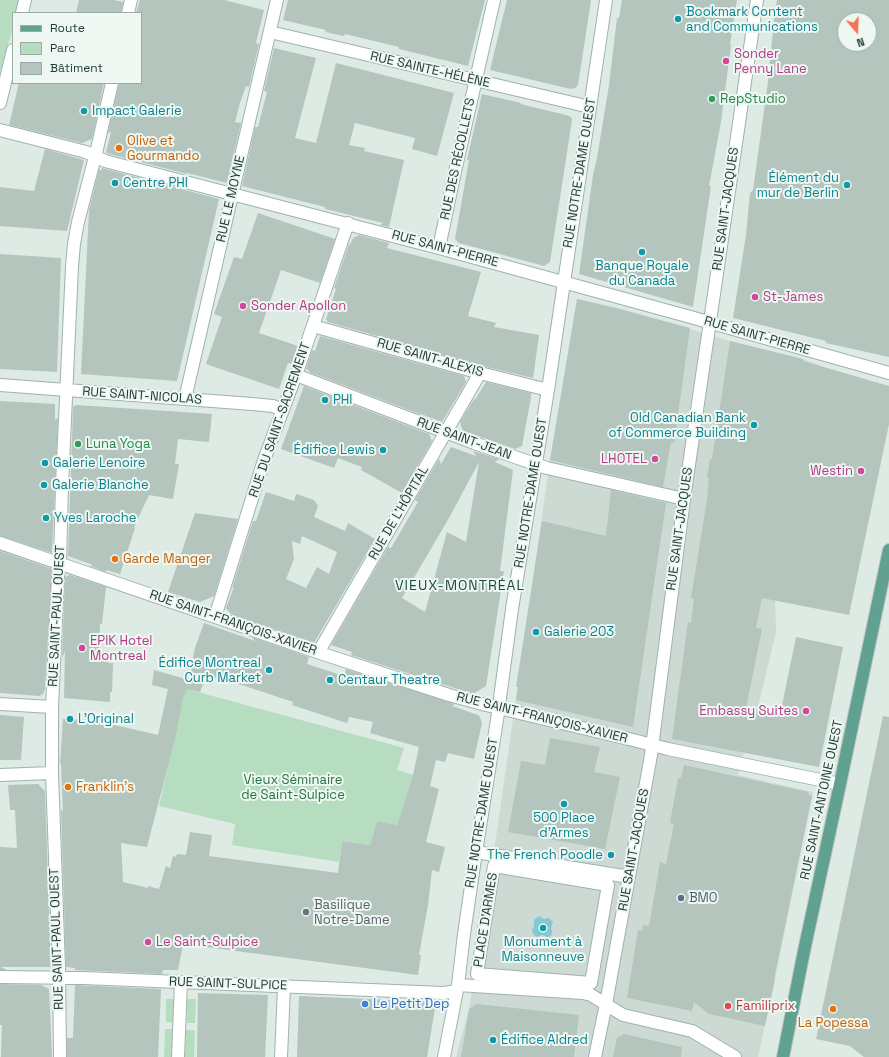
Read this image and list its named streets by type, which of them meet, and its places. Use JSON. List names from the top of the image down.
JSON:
{
  "streets": {
    "main road": ["RUE SAINT-ANTOINE OUEST"],
    "street": [
      "RUE SAINTE-HÉLÈNE",
      "RUE DES RÉCOLLETS",
      "RUE NOTRE-DAME OUEST",
      "RUE LE MOYNE",
      "RUE SAINT-JACQUES",
      "RUE SAINT-PIERRE",
      "RUE SAINT-ALEXIS",
      "RUE SAINT-NICOLAS",
      "RUE DU SAINT-SACREMENT",
      "RUE SAINT-JEAN",
      "RUE DE L'HÔPITAL",
      "RUE SAINT-PAUL OUEST",
      "RUE SAINT-FRANÇOIS-XAVIER",
      "PLACE D'ARMES",
      "RUE SAINT-SULPICE"
    ]
  },
  "crossings": [
    ["RUE SAINTE-HÉLÈNE", "RUE DES RÉCOLLETS"],
    ["RUE SAINTE-HÉLÈNE", "RUE NOTRE-DAME OUEST"],
    ["RUE SAINTE-HÉLÈNE", "RUE LE MOYNE"],
    ["RUE DES RÉCOLLETS", "RUE SAINT-PIERRE"],
    ["RUE NOTRE-DAME OUEST", "RUE SAINT-PIERRE"],
    ["RUE NOTRE-DAME OUEST", "RUE SAINT-ALEXIS"],
    ["RUE NOTRE-DAME OUEST", "RUE SAINT-JEAN"],
    ["RUE NOTRE-DAME OUEST", "RUE SAINT-FRANÇOIS-XAVIER"],
    ["RUE NOTRE-DAME OUEST", "PLACE D'ARMES"],
    ["RUE NOTRE-DAME OUEST", "RUE SAINT-SULPICE"],
    ["RUE LE MOYNE", "RUE SAINT-PIERRE"],
    ["RUE LE MOYNE", "RUE SAINT-NICOLAS"],
    ["RUE SAINT-JACQUES", "RUE SAINT-PIERRE"],
    ["RUE SAINT-JACQUES", "RUE SAINT-JEAN"],
    ["RUE SAINT-JACQUES", "RUE SAINT-FRANÇOIS-XAVIER"],
    ["RUE SAINT-JACQUES", "PLACE D'ARMES"],
    ["RUE SAINT-PIERRE", "RUE DU SAINT-SACREMENT"],
    ["RUE SAINT-PIERRE", "RUE SAINT-PAUL OUEST"],
    ["RUE SAINT-ALEXIS", "RUE DU SAINT-SACREMENT"],
    ["RUE SAINT-ALEXIS", "RUE DE L'HÔPITAL"],
    ["RUE SAINT-NICOLAS", "RUE DU SAINT-SACREMENT"],
    ["RUE SAINT-NICOLAS", "RUE SAINT-PAUL OUEST"],
    ["RUE DU SAINT-SACREMENT", "RUE SAINT-JEAN"],
    ["RUE DU SAINT-SACREMENT", "RUE SAINT-FRANÇOIS-XAVIER"],
    ["RUE SAINT-JEAN", "RUE DE L'HÔPITAL"],
    ["RUE DE L'HÔPITAL", "RUE SAINT-FRANÇOIS-XAVIER"],
    ["RUE SAINT-PAUL OUEST", "RUE SAINT-FRANÇOIS-XAVIER"],
    ["RUE SAINT-PAUL OUEST", "RUE SAINT-SULPICE"],
    ["RUE SAINT-FRANÇOIS-XAVIER", "RUE SAINT-ANTOINE OUEST"],
    ["PLACE D'ARMES", "RUE SAINT-SULPICE"]
  ],
  "districts": ["VIEUX-MONTRÉAL"],
  "parks": ["Vieux Séminaire de Saint-Sulpice"],
  "places": [
    "Bookmark Content and Communications",
    "Sonder Penny Lane",
    "RepStudio",
    "Impact Galerie",
    "Olive et Gourmando",
    "Centre PHI",
    "Élément du mur de Berlin",
    "Banque Royale du Canada",
    "St-James",
    "Sonder Apollon",
    "PHI",
    "Old Canadian Bank of Commerce Building",
    "Luna Yoga",
    "Édifice Lewis",
    "LHOTEL",
    "Galerie Lenoire",
    "Westin",
    "Galerie Blanche",
    "Yves Laroche",
    "Garde Manger",
    "Galerie 203",
    "EPIK Hotel Montreal",
    "Édifice Montreal Curb Market",
    "Centaur Theatre",
    "Embassy Suites",
    "L'Original",
    "Franklin's",
    "500 Place d'Armes",
    "The French Poodle",
    "BMO",
    "Basilique Notre-Dame",
    "Monument à Maisonneuve",
    "Le Saint-Sulpice",
    "Le Petit Dep",
    "Familiprix",
    "La Popessa",
    "Édifice Aldred"
  ],
  "legend": ["Route", "Parc", "Bâtiment"],
  "north": "bottom"
}
